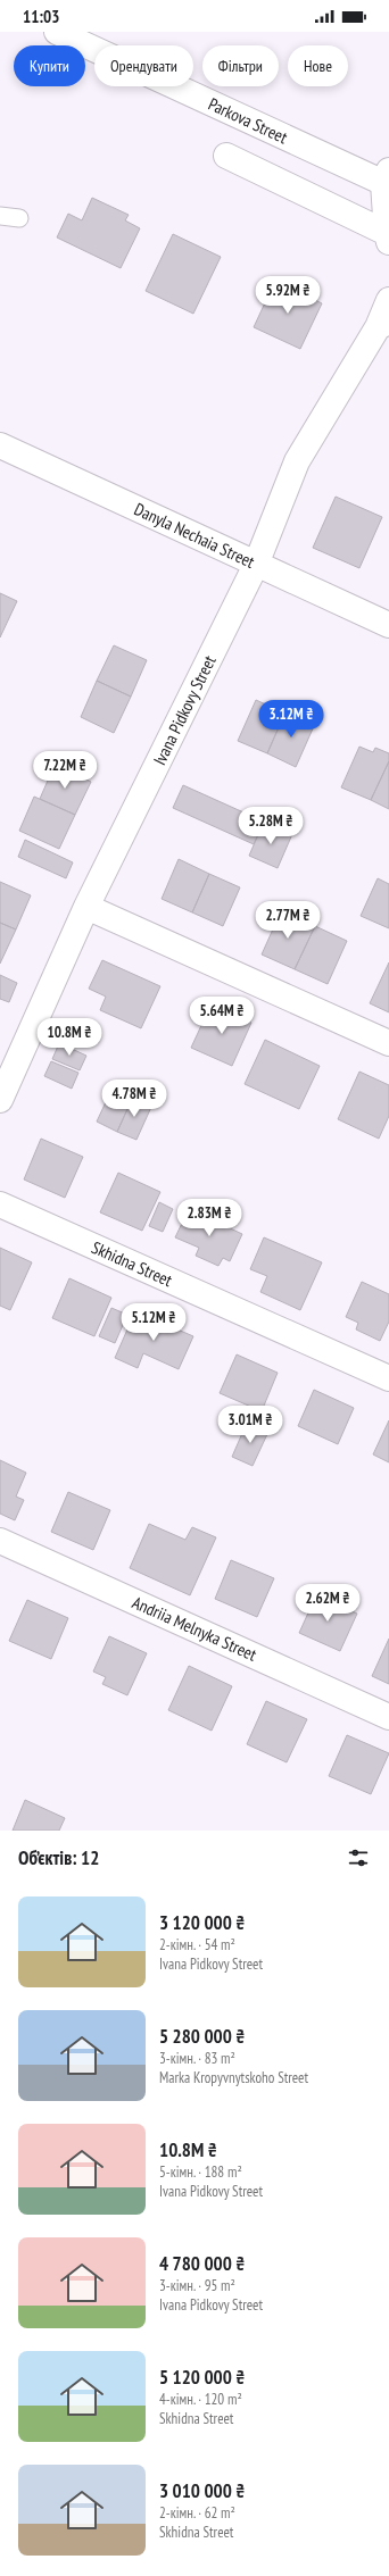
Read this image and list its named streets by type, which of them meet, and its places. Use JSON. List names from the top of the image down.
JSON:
{
  "streets": {
    "street": [
      "Parkova Street",
      "Danyla Nechaia Street",
      "Ivana Pidkovy Street",
      "Skhidna Street",
      "Andriia Melnyka Street"
    ]
  },
  "crossings": [
    ["Danyla Nechaia Street", "Ivana Pidkovy Street"]
  ],
  "page": {
    "status": "11:03",
    "chip": [
      "Купити",
      "Орендувати",
      "Фільтри",
      "Нове"
    ],
    "price": [
      "5.92M ₴",
      "3.12M ₴",
      "7.22M ₴",
      "5.28M ₴",
      "2.77M ₴",
      "5.64M ₴",
      "10.8M ₴",
      "4.78M ₴",
      "2.83M ₴",
      "5.12M ₴",
      "3.01M ₴",
      "2.62M ₴"
    ],
    "heading": "Об’єктів: 12",
    "list": [
      {
        "name": "3 120 000 ₴",
        "note": "2-кімн. · 54 m² · Ivana Pidkovy Street"
      },
      {
        "name": "5 280 000 ₴",
        "note": "3-кімн. · 83 m² · Marka Kropyvnytskoho Street"
      },
      {
        "name": "10.8M ₴",
        "note": "5-кімн. · 188 m² · Ivana Pidkovy Street"
      },
      {
        "name": "4 780 000 ₴",
        "note": "3-кімн. · 95 m² · Ivana Pidkovy Street"
      },
      {
        "name": "5 120 000 ₴",
        "note": "4-кімн. · 120 m² · Skhidna Street"
      },
      {
        "name": "3 010 000 ₴",
        "note": "2-кімн. · 62 m² · Skhidna Street"
      }
    ]
  }
}
